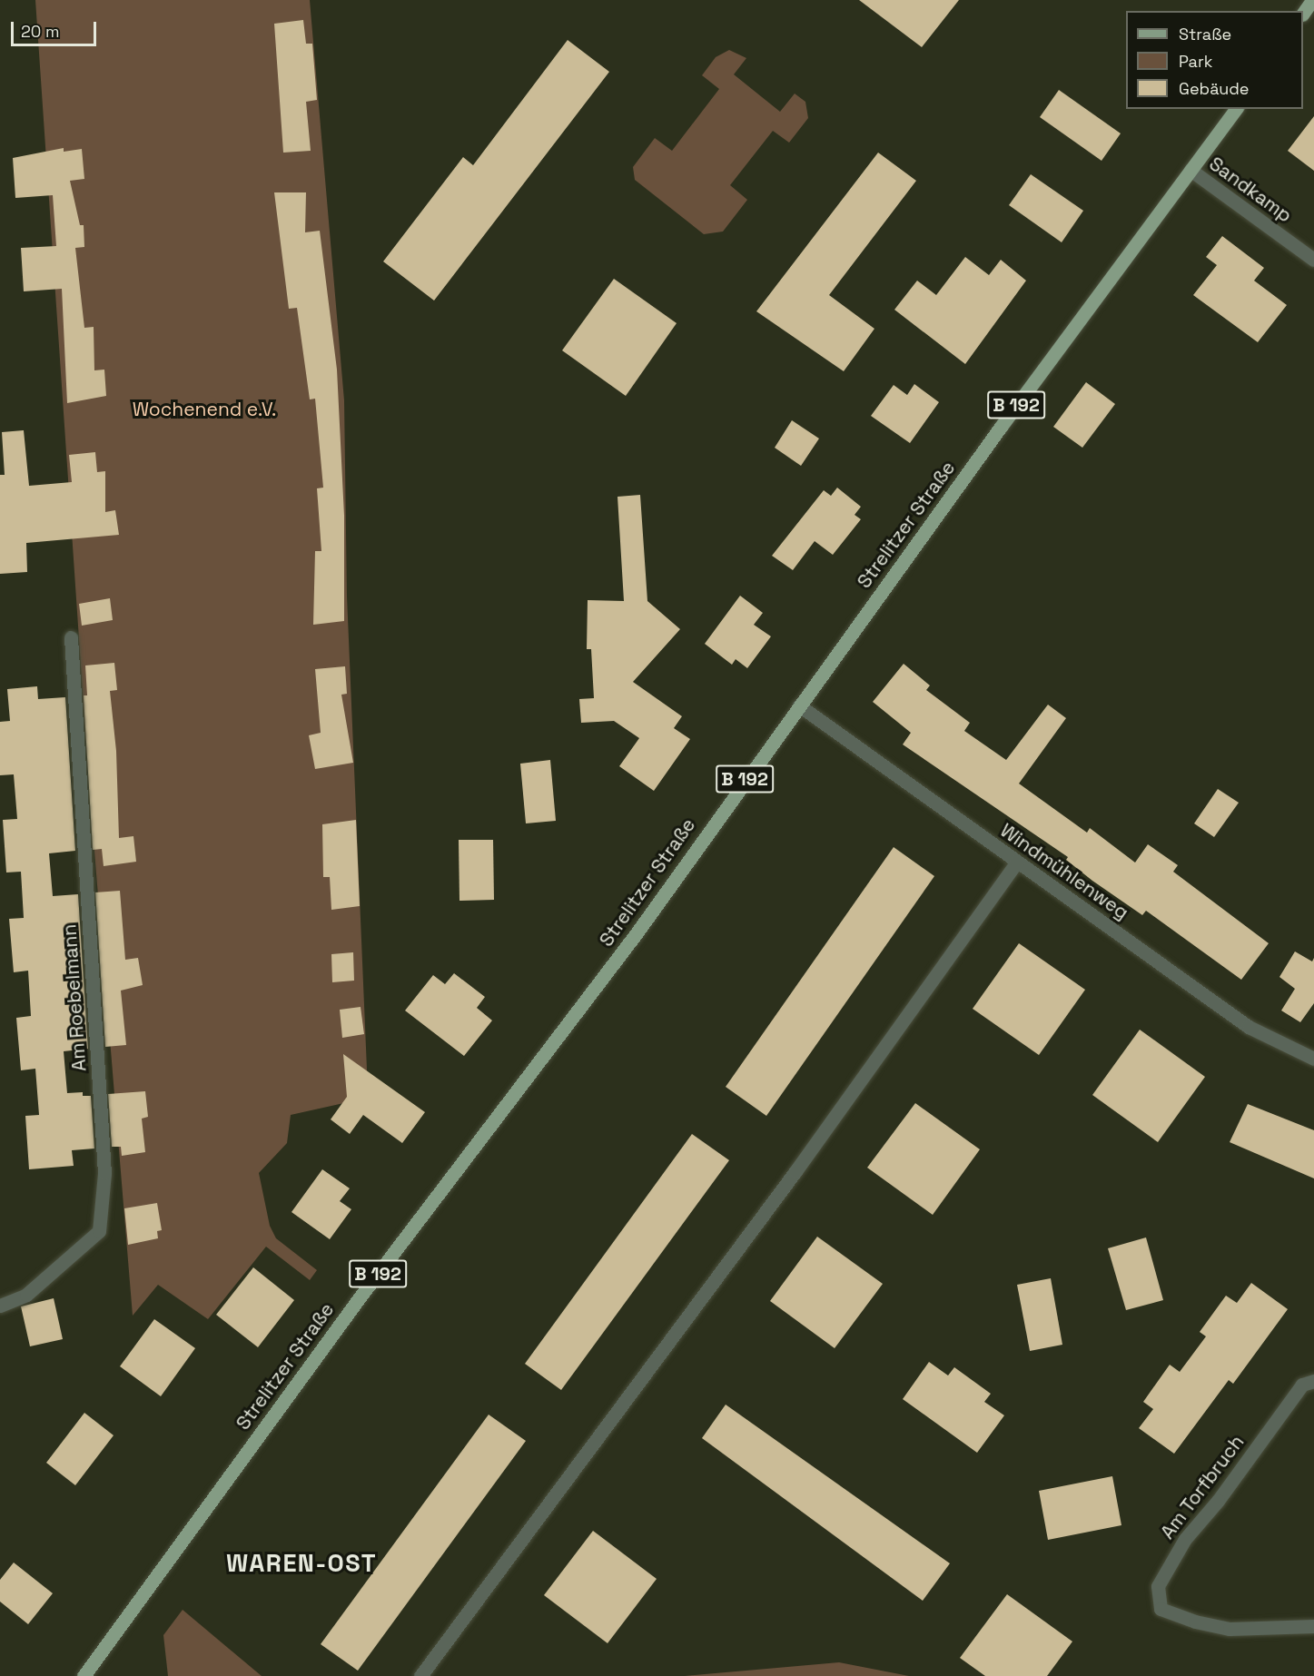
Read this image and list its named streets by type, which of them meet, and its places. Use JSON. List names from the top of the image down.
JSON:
{
  "streets": {
    "main road": ["B 192", "Strelitzer Straße"],
    "street": [
      "Sandkamp",
      "Windmühlenweg",
      "Am Roebelmann",
      "Am Torfbruch"
    ]
  },
  "crossings": [
    ["Sandkamp", "Strelitzer Straße"],
    ["Strelitzer Straße", "Windmühlenweg"]
  ],
  "districts": ["WAREN-OST"],
  "parks": ["Wochenend e.V."],
  "legend": ["Straße", "Park", "Gebäude"],
  "scale_bar": "20 m"
}
